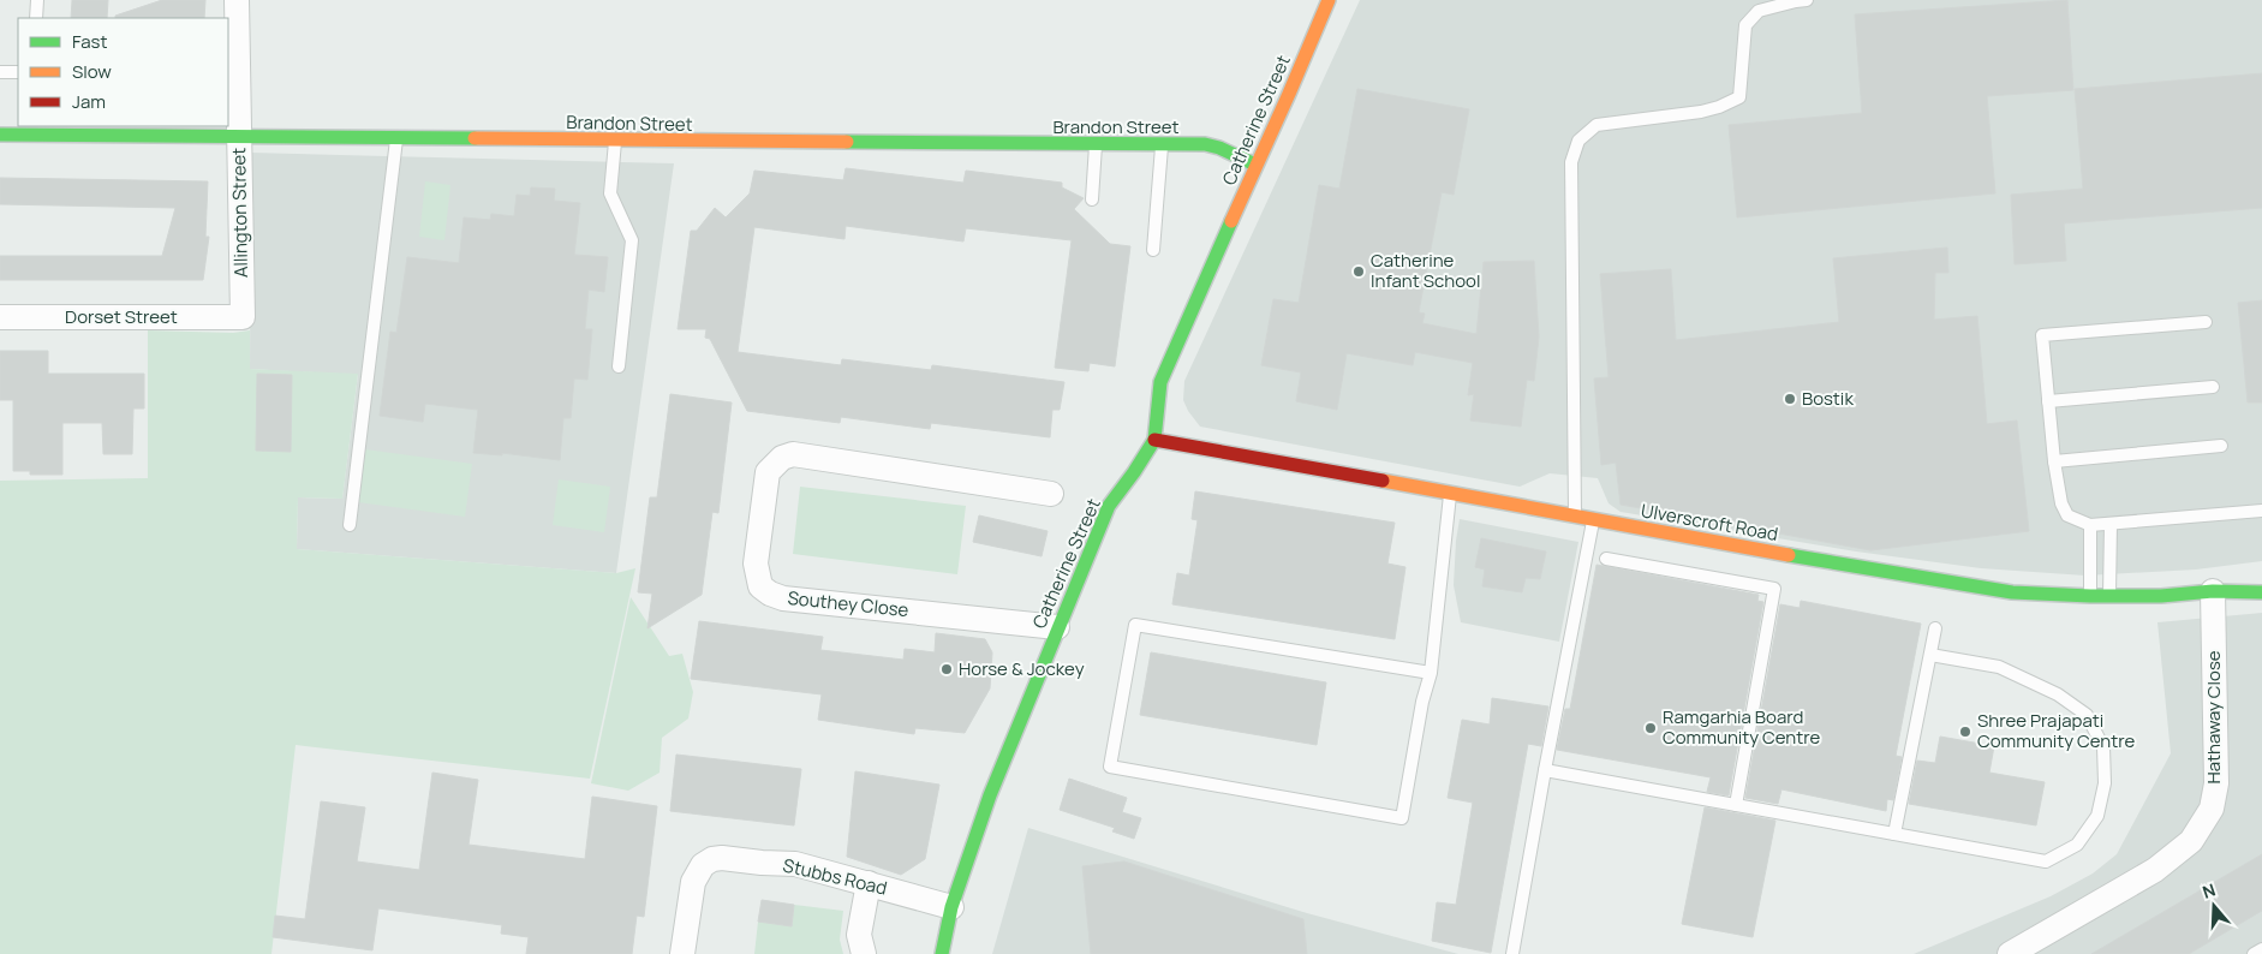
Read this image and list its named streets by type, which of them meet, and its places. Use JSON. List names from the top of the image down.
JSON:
{
  "streets": {
    "street": [
      "Catherine Street",
      "Brandon Street",
      "Allington Street",
      "Dorset Street",
      "Ulverscroft Road",
      "Southey Close",
      "Hathaway Close",
      "Stubbs Road"
    ]
  },
  "crossings": [
    ["Catherine Street", "Brandon Street"],
    ["Catherine Street", "Ulverscroft Road"],
    ["Catherine Street", "Southey Close"],
    ["Catherine Street", "Stubbs Road"],
    ["Brandon Street", "Allington Street"],
    ["Allington Street", "Dorset Street"],
    ["Ulverscroft Road", "Hathaway Close"]
  ],
  "places": [
    "Catherine Infant School",
    "Bostik",
    "Horse & Jockey",
    "Ramgarhia Board Community Centre",
    "Shree Prajapati Community Centre"
  ],
  "legend": ["Fast", "Slow", "Jam"],
  "north": "top"
}
